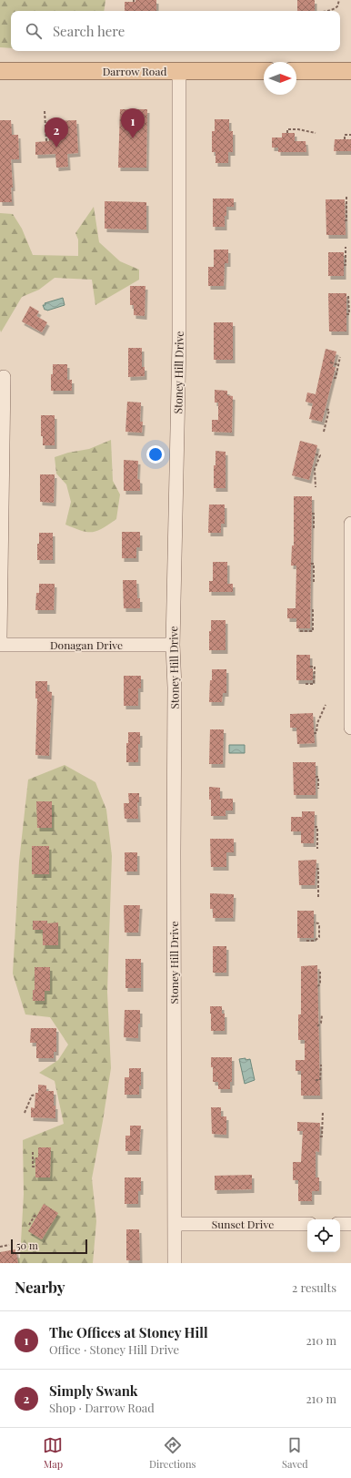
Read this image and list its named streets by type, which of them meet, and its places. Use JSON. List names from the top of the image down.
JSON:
{
  "streets": {
    "main road": ["Darrow Road"],
    "street": ["Stoney Hill Drive", "Donagan Drive", "Sunset Drive"]
  },
  "crossings": [
    ["Darrow Road", "Stoney Hill Drive"],
    ["Stoney Hill Drive", "Donagan Drive"],
    ["Stoney Hill Drive", "Sunset Drive"]
  ],
  "scale_bar": "50 m",
  "north": "right",
  "page": {
    "search": "Search here",
    "pins": ["1", "2"],
    "scale": "50 m",
    "heading": ["Nearby", "2 results"],
    "list": [
      {
        "mark": "1",
        "name": "The Offices at Stoney Hill",
        "note": "Office · Stoney Hill Drive",
        "value": "210 m"
      },
      {
        "mark": "2",
        "name": "Simply Swank",
        "note": "Shop · Darrow Road",
        "value": "210 m"
      }
    ],
    "nav": ["Map", "Directions", "Saved"]
  }
}
